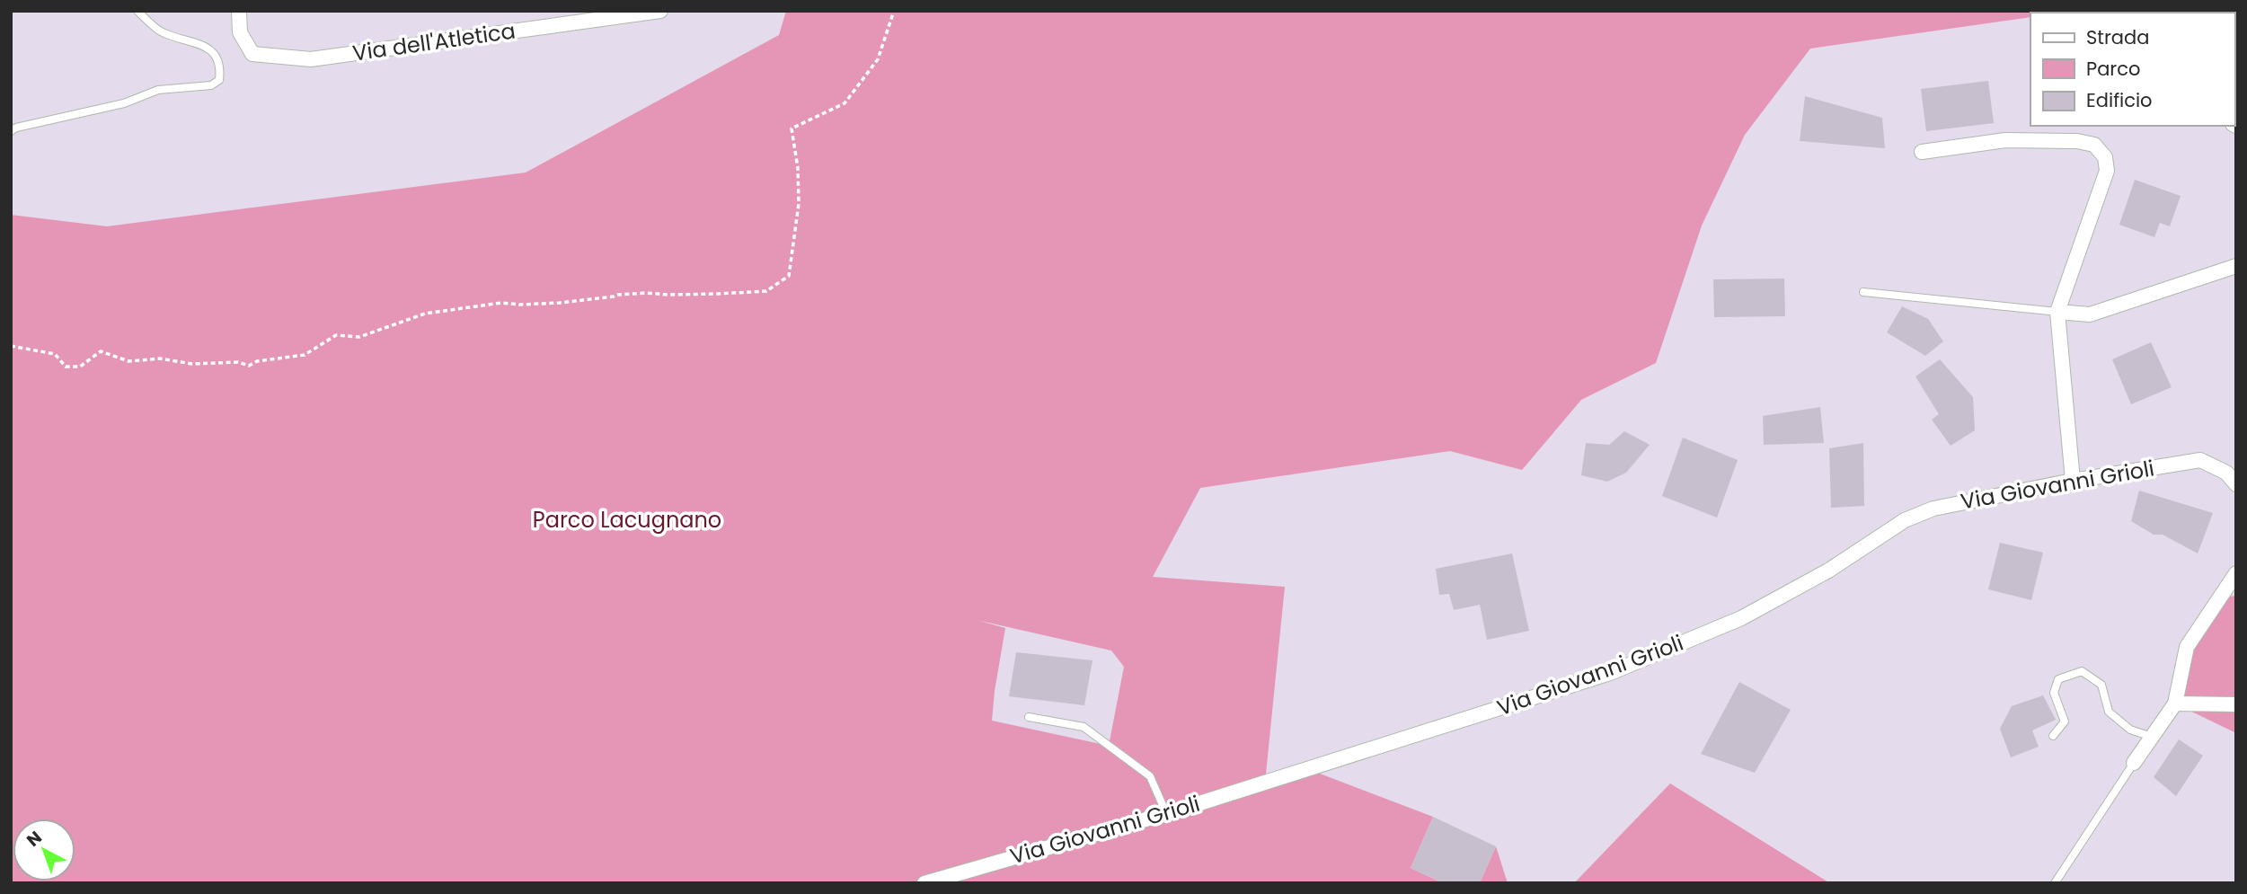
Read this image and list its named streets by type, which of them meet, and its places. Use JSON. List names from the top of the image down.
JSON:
{
  "streets": {
    "street": ["Via dell'Atletica", "Via Giovanni Grioli"]
  },
  "parks": ["Parco Lacugnano"],
  "legend": ["Strada", "Parco", "Edificio"],
  "north": "top left"
}
